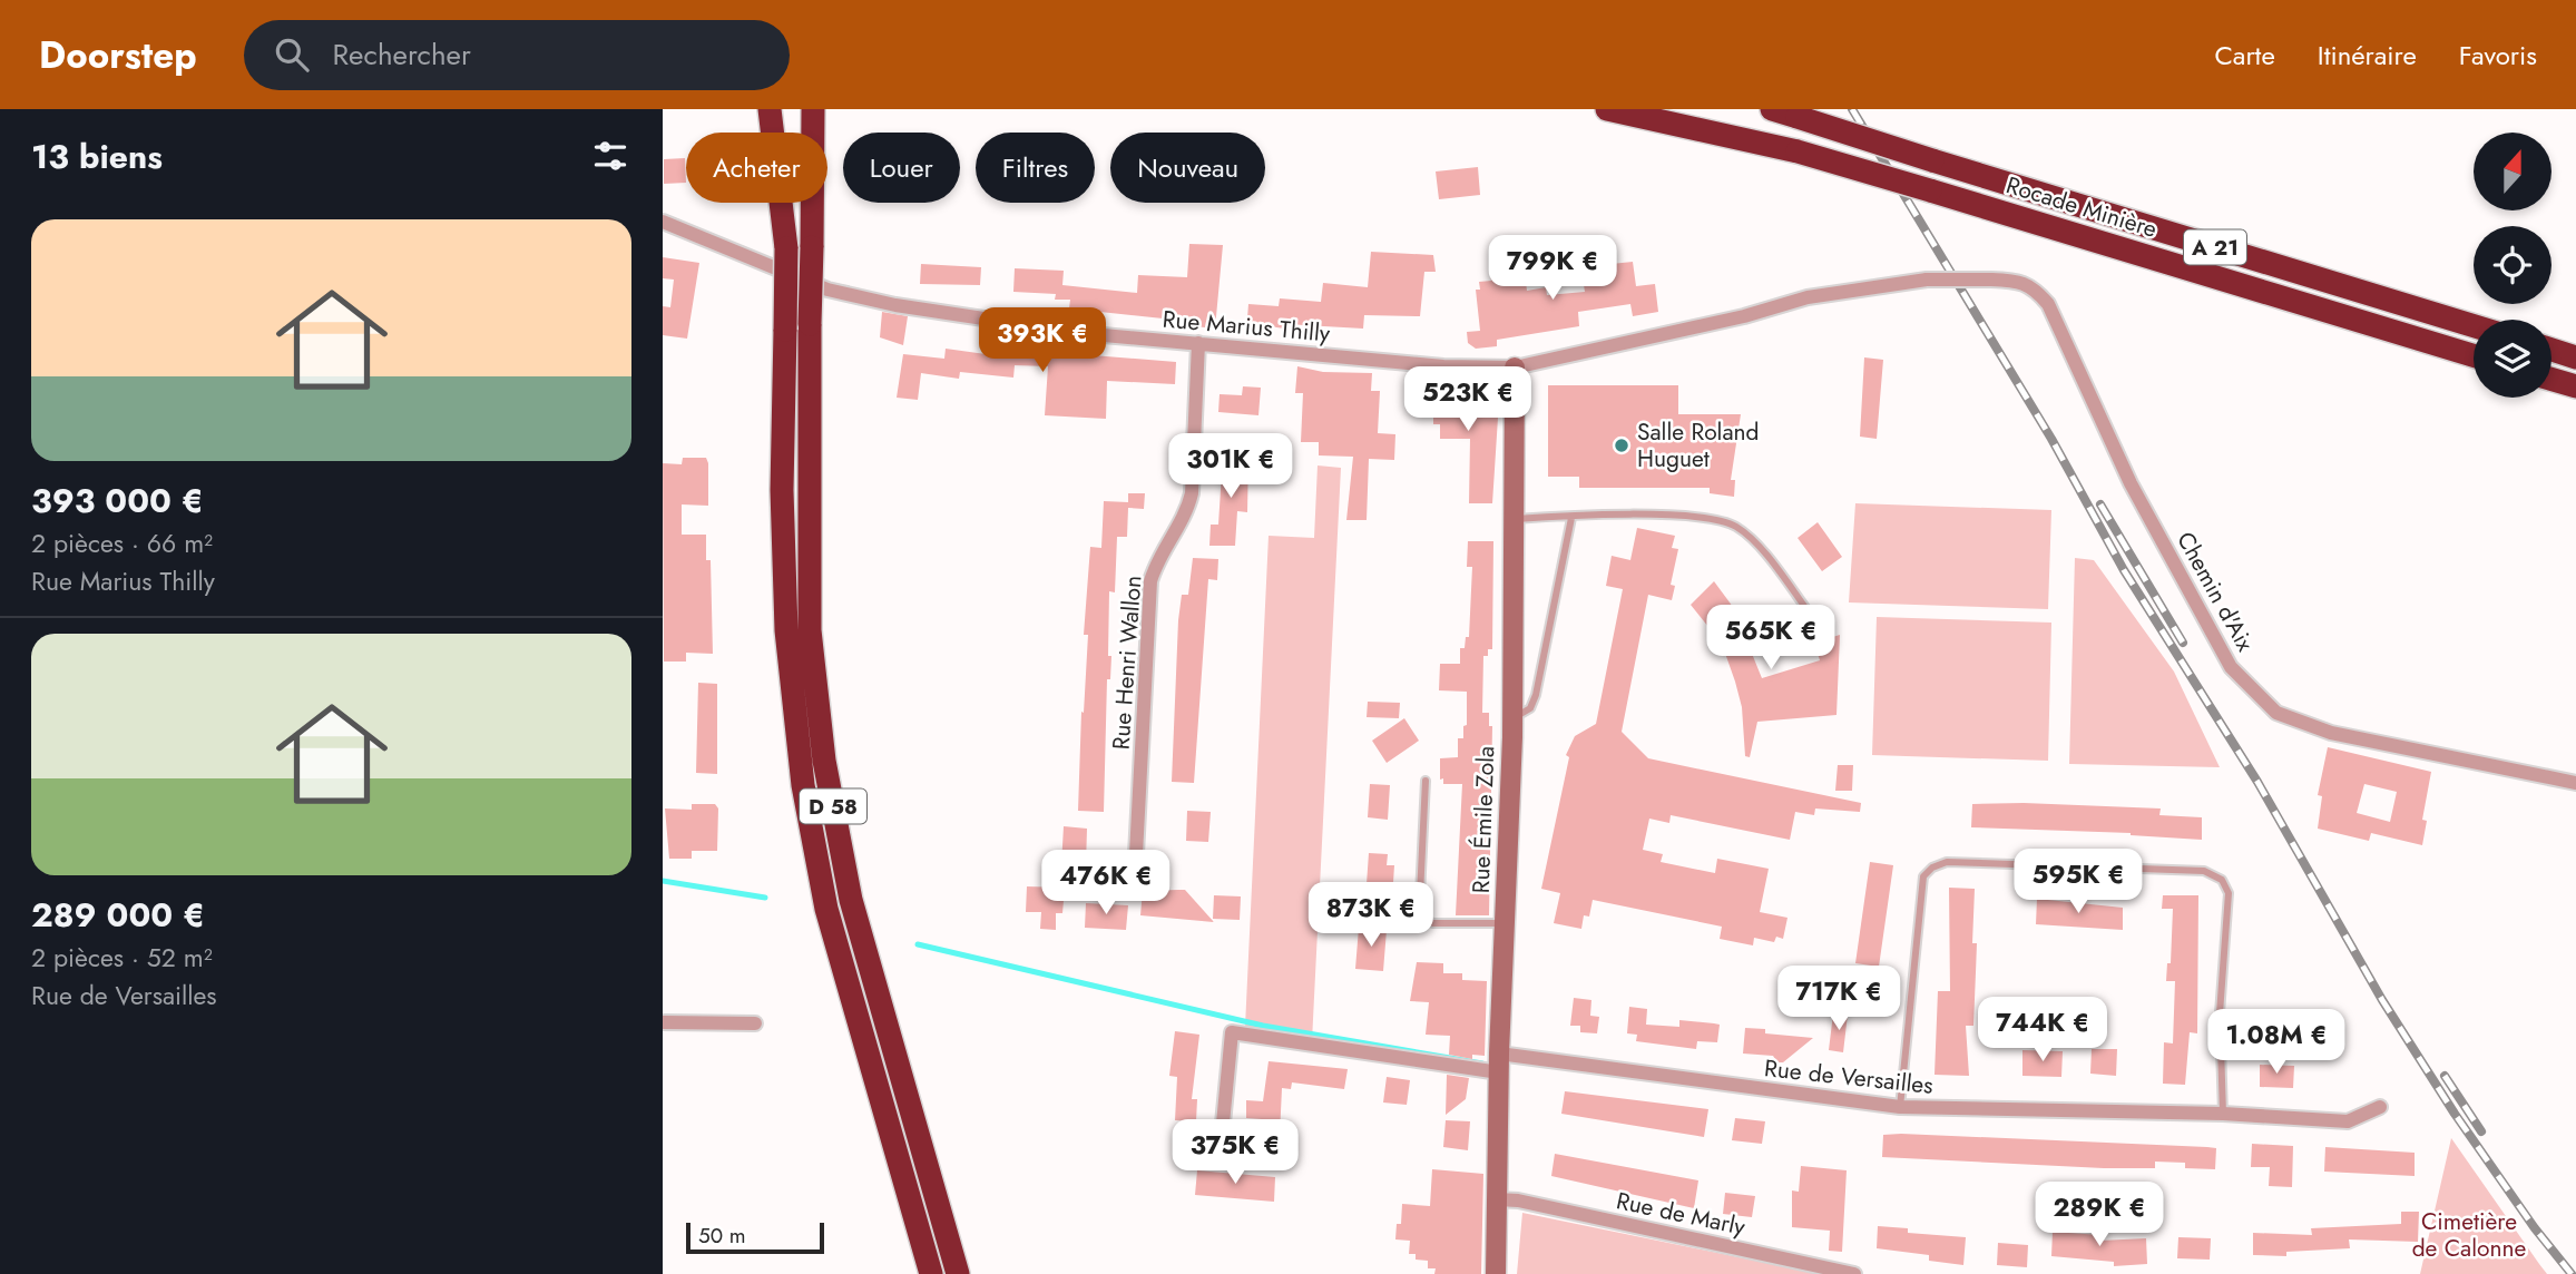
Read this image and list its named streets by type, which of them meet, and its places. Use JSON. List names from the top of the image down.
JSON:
{
  "streets": {
    "highway": ["Rocade Minière", "A 21", "D 58"],
    "street": [
      "Rue Marius Thilly",
      "Chemin d'Aix",
      "Rue Henri Wallon",
      "Rue Émile Zola",
      "Rue de Versailles",
      "Rue de Marly"
    ]
  },
  "crossings": [
    ["Rue Marius Thilly", "Chemin d'Aix"],
    ["Rue Marius Thilly", "Rue Henri Wallon"],
    ["Rue Marius Thilly", "Rue Émile Zola"],
    ["Chemin d'Aix", "Rue Émile Zola"],
    ["Rue Émile Zola", "Rue de Versailles"],
    ["Rue Émile Zola", "Rue de Marly"]
  ],
  "parks": ["Cimetière de Calonne"],
  "places": ["Salle Roland Huguet"],
  "scale_bar": "50 m",
  "north": "top",
  "page": {
    "header": "Doorstep",
    "search": "Rechercher",
    "nav": ["Carte", "Itinéraire", "Favoris"],
    "heading": "13 biens",
    "chip": [
      "Acheter",
      "Louer",
      "Filtres",
      "Nouveau"
    ],
    "list": [
      {
        "name": "393 000 €",
        "note": "2 pièces · 66 m² · Rue Marius Thilly"
      },
      {
        "name": "289 000 €",
        "note": "2 pièces · 52 m² · Rue de Versailles"
      }
    ],
    "price": [
      "799K €",
      "393K €",
      "523K €",
      "301K €",
      "565K €",
      "595K €",
      "476K €",
      "873K €",
      "717K €",
      "744K €",
      "1.08M €",
      "375K €",
      "289K €"
    ],
    "scale": "50 m"
  }
}
